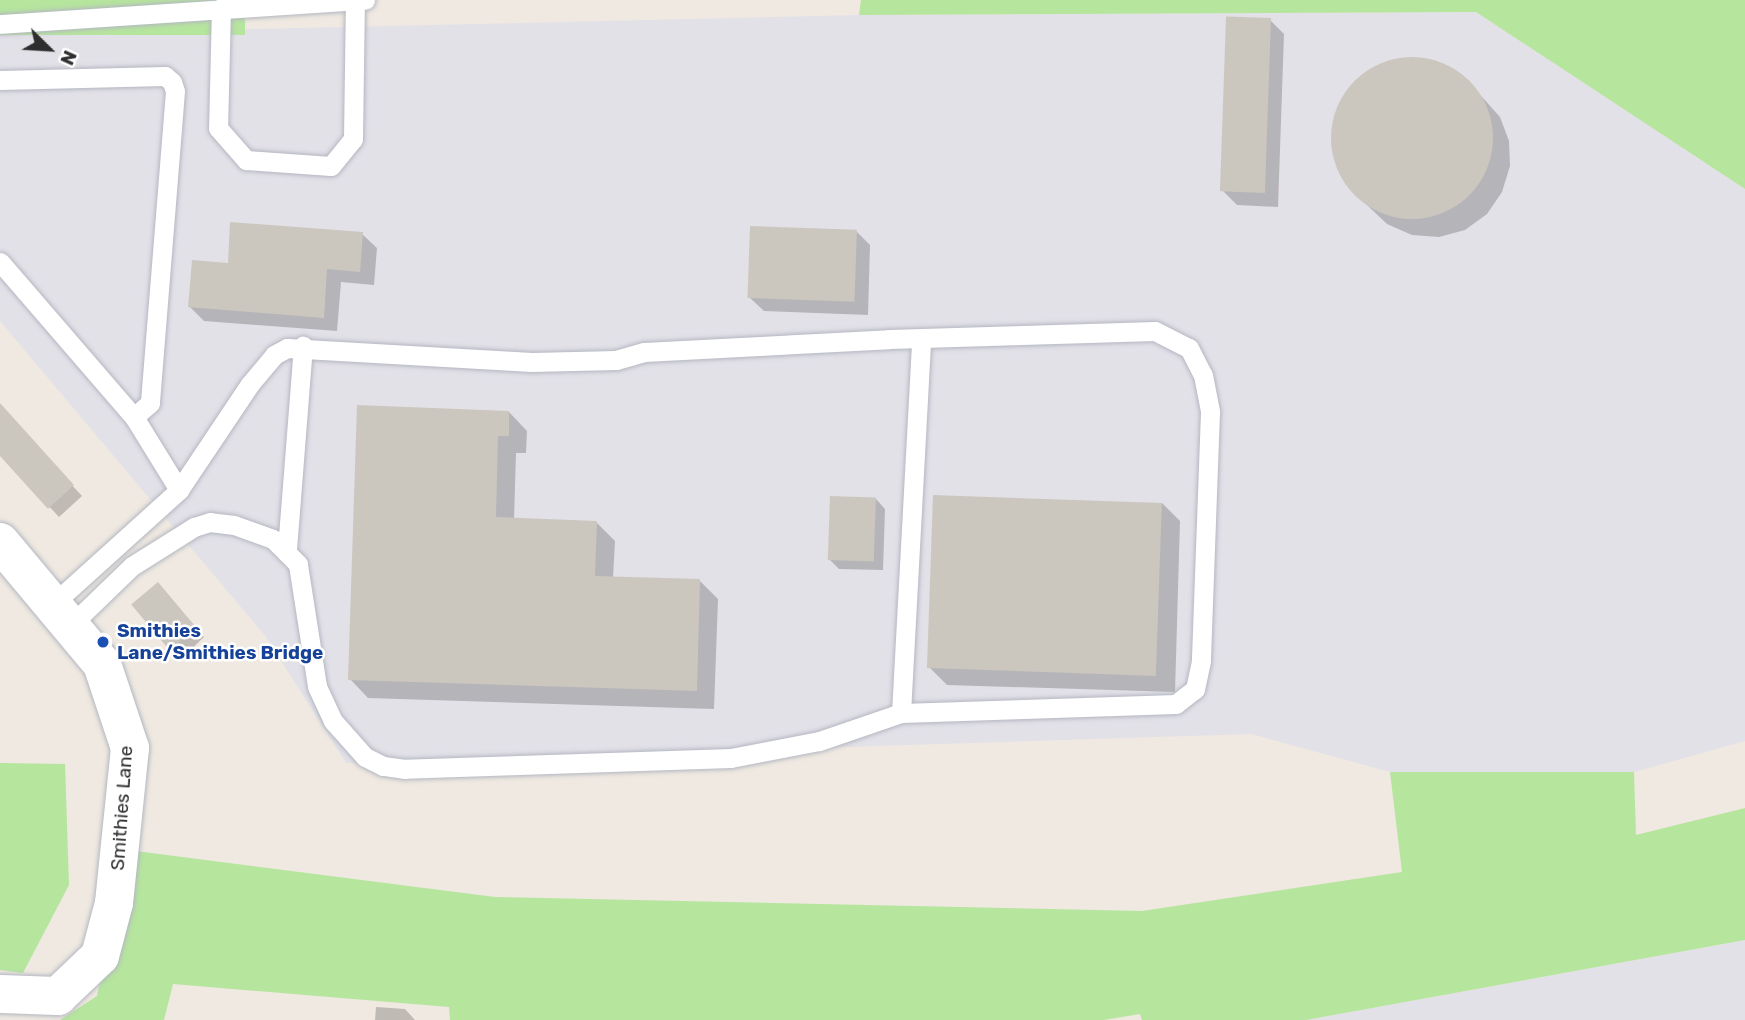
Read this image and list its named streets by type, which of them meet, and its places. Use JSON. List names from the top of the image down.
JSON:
{
  "streets": {
    "street": ["Smithies Lane"]
  },
  "places": ["Smithies Lane/Smithies Bridge"],
  "north": "bottom right"
}
